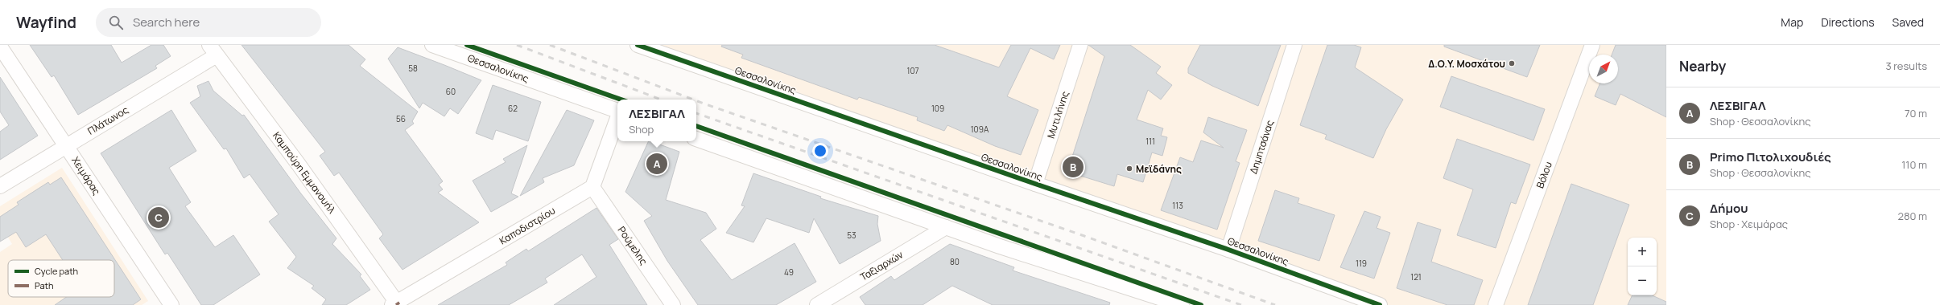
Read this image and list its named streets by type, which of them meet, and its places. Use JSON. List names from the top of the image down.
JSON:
{
  "streets": {
    "street": [
      "Θεσσαλονίκης",
      "Μυτιλήνης",
      "Πλάτωνος",
      "Δημητσάνας",
      "Καμπούρη Εμμανουήλ",
      "Βόλου",
      "Χειμάρας",
      "Καποδιστρίου",
      "Ρούμελης",
      "Ταξιαρχών"
    ]
  },
  "crossings": [
    ["Θεσσαλονίκης", "Μυτιλήνης"],
    ["Θεσσαλονίκης", "Δημητσάνας"],
    ["Πλάτωνος", "Καμπούρη Εμμανουήλ"],
    ["Πλάτωνος", "Χειμάρας"],
    ["Καμπούρη Εμμανουήλ", "Καποδιστρίου"],
    ["Καποδιστρίου", "Ρούμελης"]
  ],
  "places": ["Δ.Ο.Υ. Μοσχάτου", "Μεϊδάνης"],
  "house_numbers": [
    "58",
    "107",
    "60",
    "62",
    "109",
    "56",
    "109Α",
    "111",
    "113",
    "53",
    "80",
    "119",
    "49",
    "121"
  ],
  "legend": ["Cycle path", "Path"],
  "north": "top right",
  "page": {
    "header": "Wayfind",
    "search": "Search here",
    "nav": ["Map", "Directions", "Saved"],
    "heading": ["Nearby", "3 results"],
    "list": [
      {
        "mark": "A",
        "name": "ΛΕΣΒΙΓΑΛ",
        "note": "Shop · Θεσσαλονίκης",
        "value": "70 m"
      },
      {
        "mark": "B",
        "name": "Primo Πιτολιχουδιές",
        "note": "Shop · Θεσσαλονίκης",
        "value": "110 m"
      },
      {
        "mark": "C",
        "name": "Δήμου",
        "note": "Shop · Χειμάρας",
        "value": "280 m"
      }
    ],
    "popup": ["ΛΕΣΒΙΓΑΛ", "Shop"],
    "pins": ["A", "B", "C"],
    "map_buttons": ["+", "−"]
  }
}
